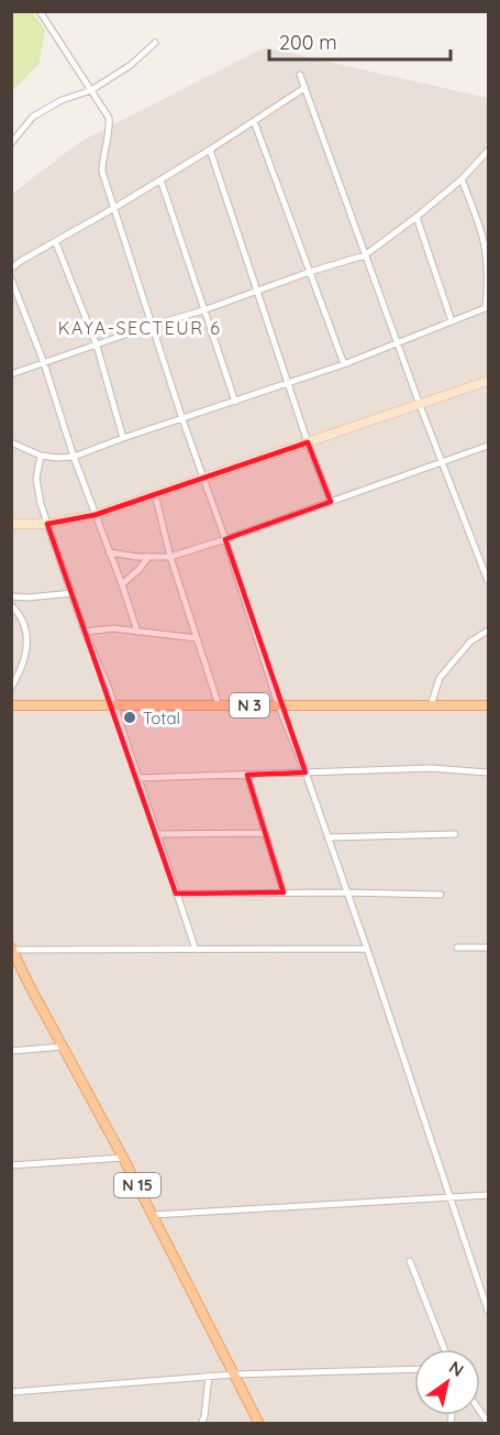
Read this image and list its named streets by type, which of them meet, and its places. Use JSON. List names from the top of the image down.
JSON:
{
  "streets": {
    "main road": ["N 3", "N 15"]
  },
  "districts": ["KAYA-SECTEUR 6"],
  "places": ["Total"],
  "scale_bar": "200 m",
  "north": "top right"
}
